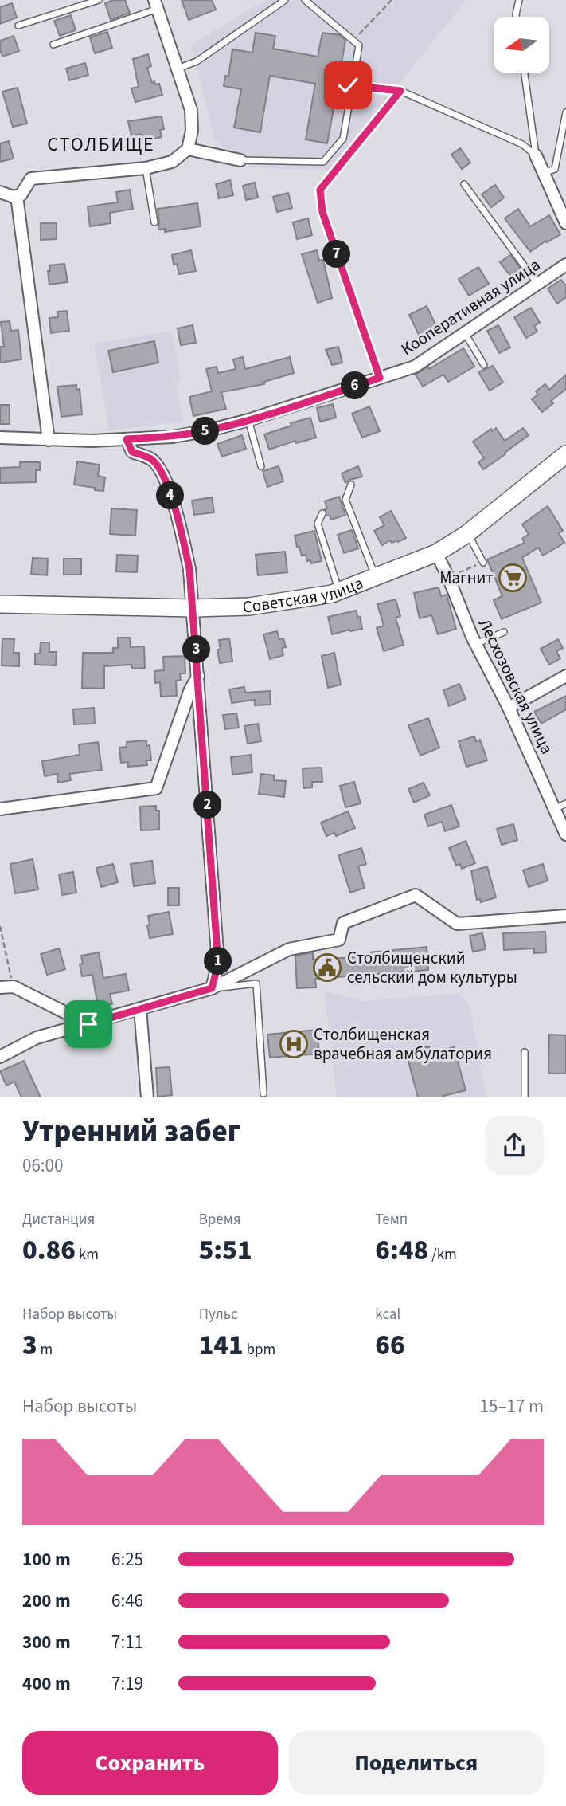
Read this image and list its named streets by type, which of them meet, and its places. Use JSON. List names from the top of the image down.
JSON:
{
  "streets": {
    "street": ["Кооперативная улица", "Советская улица", "Лесхозовская улица"]
  },
  "crossings": [
    ["Советская улица", "Лесхозовская улица"]
  ],
  "districts": ["СТОЛБИЩЕ"],
  "places": {
    "supermarket": ["Магнит"],
    "public building": ["Столбищенский сельский дом культуры"],
    "hospital": ["Столбищенская врачебная амбулатория"]
  },
  "north": "left",
  "page": {
    "pins": [
      "7",
      "6",
      "5",
      "4",
      "3",
      "2",
      "1"
    ],
    "heading": ["Утренний забег", "06:00"],
    "stats": [
      ["Дистанция", "0.86 km"],
      ["Время", "5:51"],
      ["Темп", "6:48 /km"],
      ["Набор высоты", "3 m"],
      ["Пульс", "141 bpm"],
      ["kcal", "66"]
    ],
    "chart": ["Набор высоты", "15–17 m"],
    "list": [
      {
        "name": "100 m",
        "note": "6:25"
      },
      {
        "name": "200 m",
        "note": "6:46"
      },
      {
        "name": "300 m",
        "note": "7:11"
      },
      {
        "name": "400 m",
        "note": "7:19"
      }
    ],
    "buttons": ["Сохранить", "Поделиться"]
  }
}
